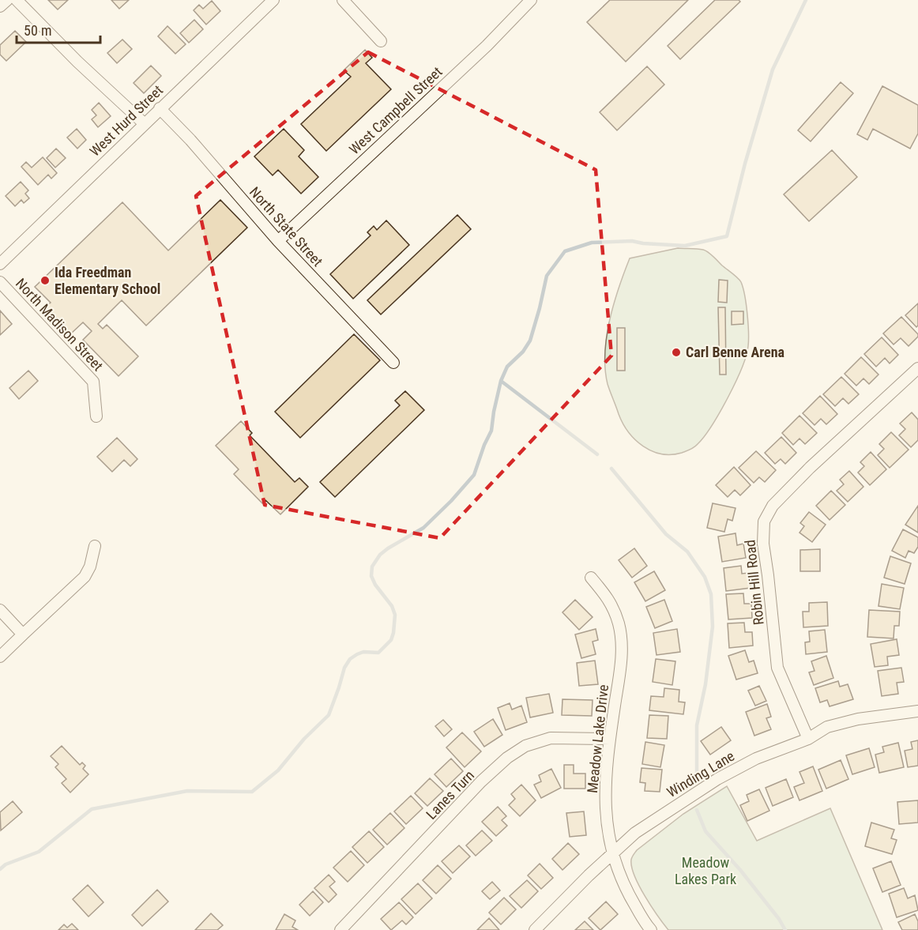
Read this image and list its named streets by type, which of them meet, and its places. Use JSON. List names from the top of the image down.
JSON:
{
  "streets": {
    "street": [
      "West Campbell Street",
      "West Hurd Street",
      "North State Street",
      "North Madison Street",
      "Robin Hill Road",
      "Meadow Lake Drive",
      "Winding Lane",
      "Lanes Turn"
    ]
  },
  "crossings": [
    ["West Campbell Street", "North State Street"],
    ["West Hurd Street", "North State Street"],
    ["Robin Hill Road", "Winding Lane"],
    ["Meadow Lake Drive", "Winding Lane"],
    ["Meadow Lake Drive", "Lanes Turn"]
  ],
  "parks": ["Meadow Lakes Park"],
  "places": ["Ida Freedman Elementary School", "Carl Benne Arena"],
  "scale_bar": "50 m"
}
